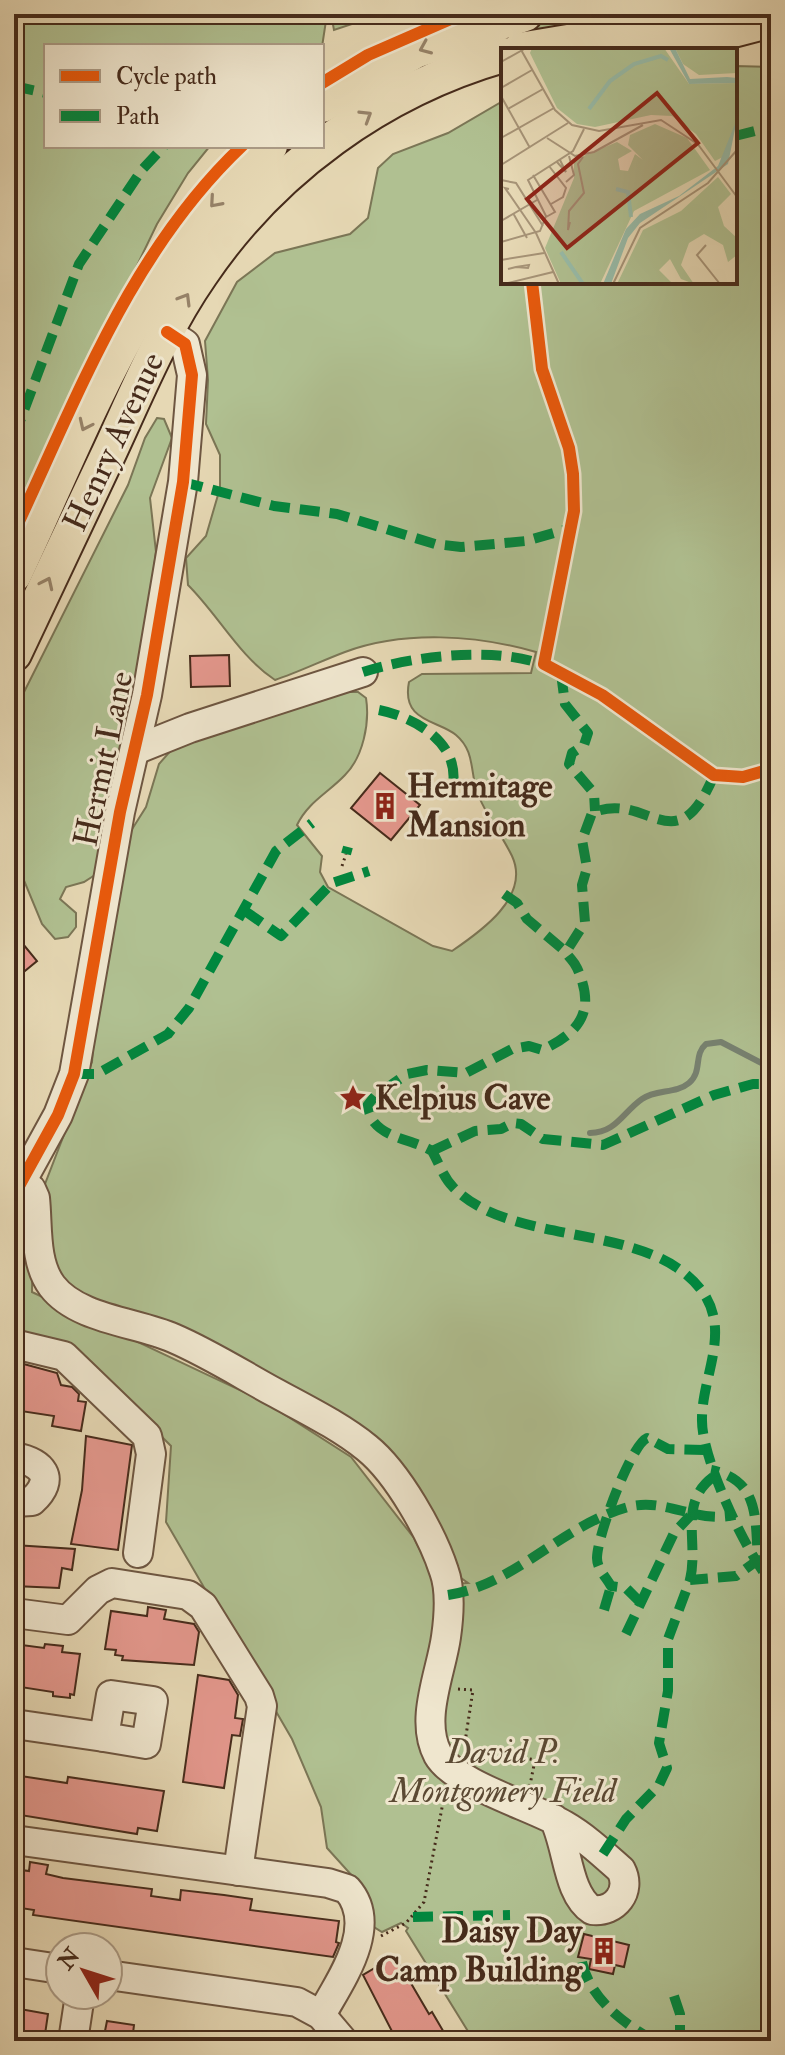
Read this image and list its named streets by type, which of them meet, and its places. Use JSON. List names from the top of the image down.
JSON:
{
  "streets": {
    "main road": ["Henry Avenue"],
    "street": ["Hermit Lane"]
  },
  "crossings": [
    ["Henry Avenue", "Hermit Lane"]
  ],
  "parks": ["David P. Montgomery Field"],
  "places": {
    "building": ["Hermitage Mansion", "Daisy Day Camp Building"],
    "place": ["Kelpius Cave"]
  },
  "legend": ["Cycle path", "Path"],
  "north": "top left"
}
